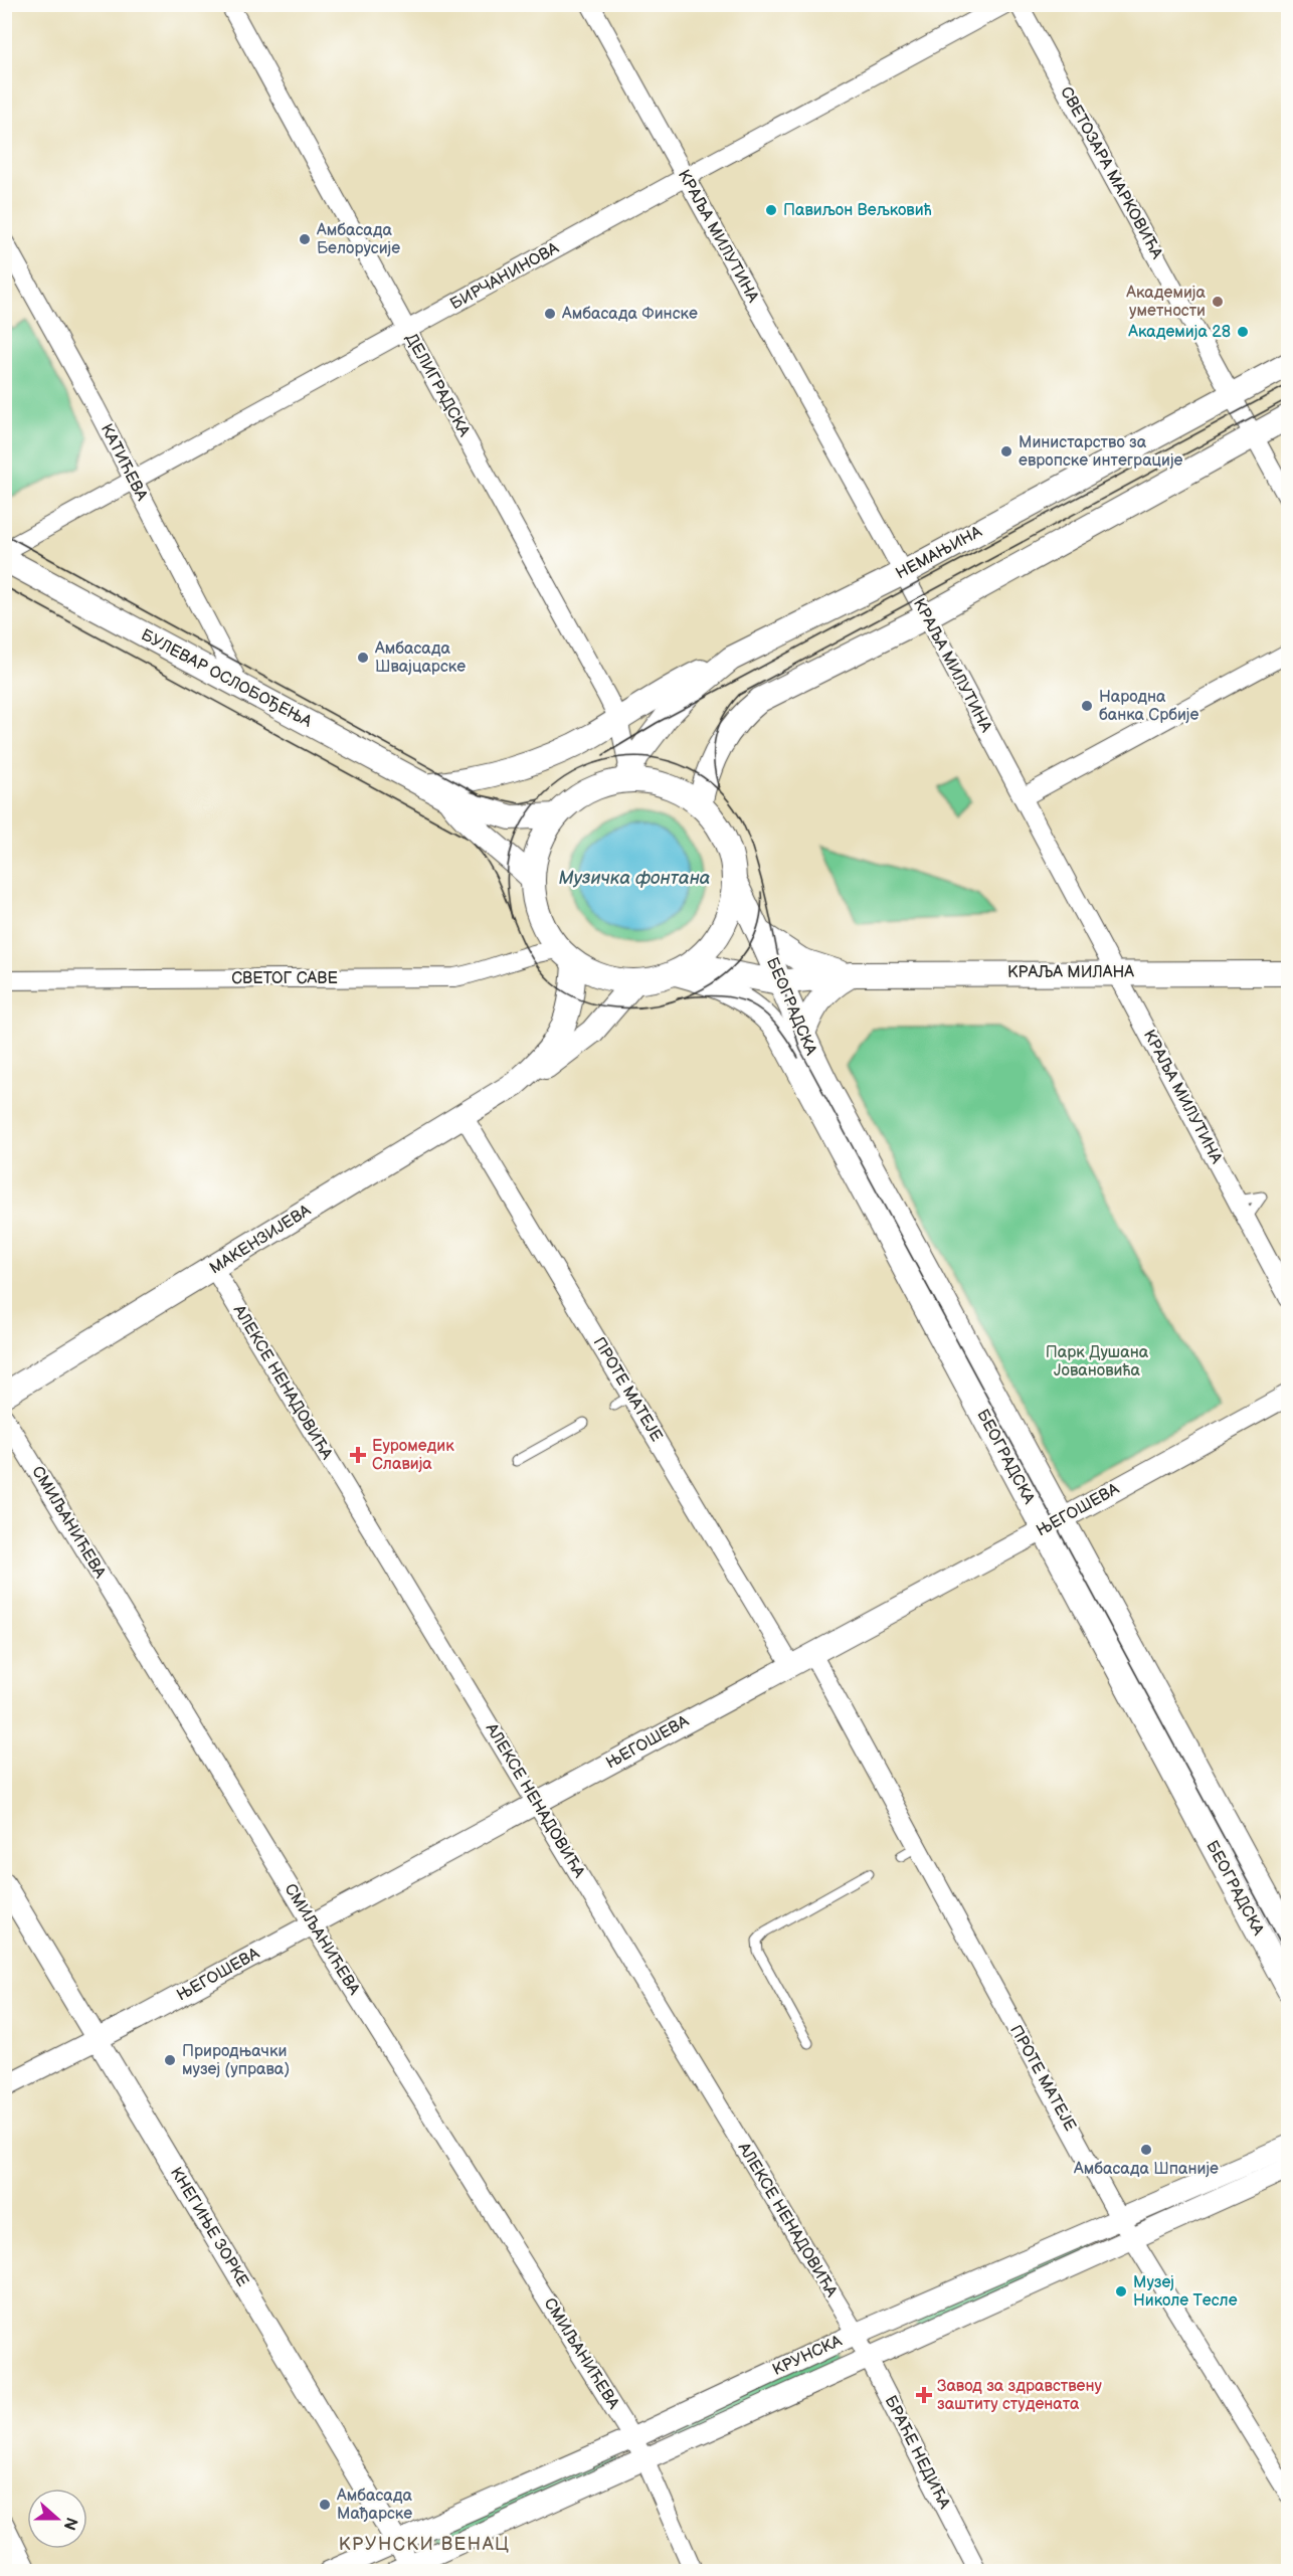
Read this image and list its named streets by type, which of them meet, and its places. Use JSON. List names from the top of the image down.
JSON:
{
  "streets": {
    "main road": [
      "НЕМАЊИНА",
      "БУЛЕВАР ОСЛОБОЂЕЊА",
      "КРАЉА МИЛАНА",
      "БЕОГРАДСКА",
      "МАКЕНЗИЈЕВА"
    ],
    "street": [
      "СВЕТОЗАРА МАРКОВИЋА",
      "КРАЉА МИЛУТИНА",
      "БИРЧАНИНОВА",
      "ДЕЛИГРАДСКА",
      "КАТИЋЕВА",
      "СВЕТОГ САВЕ",
      "АЛЕКСЕ НЕНАДОВИЋА",
      "ПРОТЕ МАТЕЈЕ",
      "ЊЕГОШЕВА",
      "СМИЉАНИЋЕВА",
      "КНЕГИЊЕ ЗОРКЕ",
      "КРУНСКА",
      "БРАЋЕ НЕДИЋА"
    ]
  },
  "crossings": [
    ["СВЕТОЗАРА МАРКОВИЋА", "НЕМАЊИНА"],
    ["КРАЉА МИЛУТИНА", "БИРЧАНИНОВА"],
    ["КРАЉА МИЛУТИНА", "НЕМАЊИНА"],
    ["КРАЉА МИЛУТИНА", "КРАЉА МИЛАНА"],
    ["БИРЧАНИНОВА", "ДЕЛИГРАДСКА"],
    ["БИРЧАНИНОВА", "КАТИЋЕВА"],
    ["ДЕЛИГРАДСКА", "НЕМАЊИНА"],
    ["ДЕЛИГРАДСКА", "БУЛЕВАР ОСЛОБОЂЕЊА"],
    ["ДЕЛИГРАДСКА", "КРАЉА МИЛАНА"],
    ["ДЕЛИГРАДСКА", "СВЕТОГ САВЕ"],
    ["ДЕЛИГРАДСКА", "БЕОГРАДСКА"],
    ["ДЕЛИГРАДСКА", "МАКЕНЗИЈЕВА"],
    ["КАТИЋЕВА", "БУЛЕВАР ОСЛОБОЂЕЊА"],
    ["НЕМАЊИНА", "БУЛЕВАР ОСЛОБОЂЕЊА"],
    ["НЕМАЊИНА", "КРАЉА МИЛАНА"],
    ["НЕМАЊИНА", "СВЕТОГ САВЕ"],
    ["НЕМАЊИНА", "БЕОГРАДСКА"],
    ["НЕМАЊИНА", "МАКЕНЗИЈЕВА"],
    ["БУЛЕВАР ОСЛОБОЂЕЊА", "КРАЉА МИЛАНА"],
    ["БУЛЕВАР ОСЛОБОЂЕЊА", "СВЕТОГ САВЕ"],
    ["БУЛЕВАР ОСЛОБОЂЕЊА", "БЕОГРАДСКА"],
    ["БУЛЕВАР ОСЛОБОЂЕЊА", "МАКЕНЗИЈЕВА"],
    ["КРАЉА МИЛАНА", "СВЕТОГ САВЕ"],
    ["КРАЉА МИЛАНА", "БЕОГРАДСКА"],
    ["КРАЉА МИЛАНА", "МАКЕНЗИЈЕВА"],
    ["СВЕТОГ САВЕ", "БЕОГРАДСКА"],
    ["СВЕТОГ САВЕ", "МАКЕНЗИЈЕВА"],
    ["БЕОГРАДСКА", "МАКЕНЗИЈЕВА"],
    ["БЕОГРАДСКА", "ЊЕГОШЕВА"],
    ["МАКЕНЗИЈЕВА", "АЛЕКСЕ НЕНАДОВИЋА"],
    ["МАКЕНЗИЈЕВА", "ПРОТЕ МАТЕЈЕ"],
    ["АЛЕКСЕ НЕНАДОВИЋА", "ЊЕГОШЕВА"],
    ["АЛЕКСЕ НЕНАДОВИЋА", "КРУНСКА"],
    ["АЛЕКСЕ НЕНАДОВИЋА", "БРАЋЕ НЕДИЋА"],
    ["ПРОТЕ МАТЕЈЕ", "ЊЕГОШЕВА"],
    ["ПРОТЕ МАТЕЈЕ", "КРУНСКА"],
    ["ЊЕГОШЕВА", "СМИЉАНИЋЕВА"],
    ["ЊЕГОШЕВА", "КНЕГИЊЕ ЗОРКЕ"],
    ["СМИЉАНИЋЕВА", "КРУНСКА"],
    ["КНЕГИЊЕ ЗОРКЕ", "КРУНСКА"],
    ["КРУНСКА", "БРАЋЕ НЕДИЋА"]
  ],
  "districts": ["КРУНСКИ ВЕНАЦ"],
  "water": ["Музичка фонтана"],
  "parks": ["Парк Душана Јовановића"],
  "places": {
    "other": [
      "Павиљон Вељковић",
      "Амбасада Белорусије",
      "Академија уметности",
      "Амбасада Финске",
      "Академија 28",
      "Министарство за европске интеграције",
      "Амбасада Швајцарске",
      "Народна банка Србије",
      "Природњачки музеј (управа)",
      "Амбасада Шпаније",
      "Музеј Николе Тесле",
      "Амбасада Мађарске"
    ],
    "health": ["Еуромедик Славија", "Завод за здравствену заштиту студената"]
  },
  "north": "right"
}
